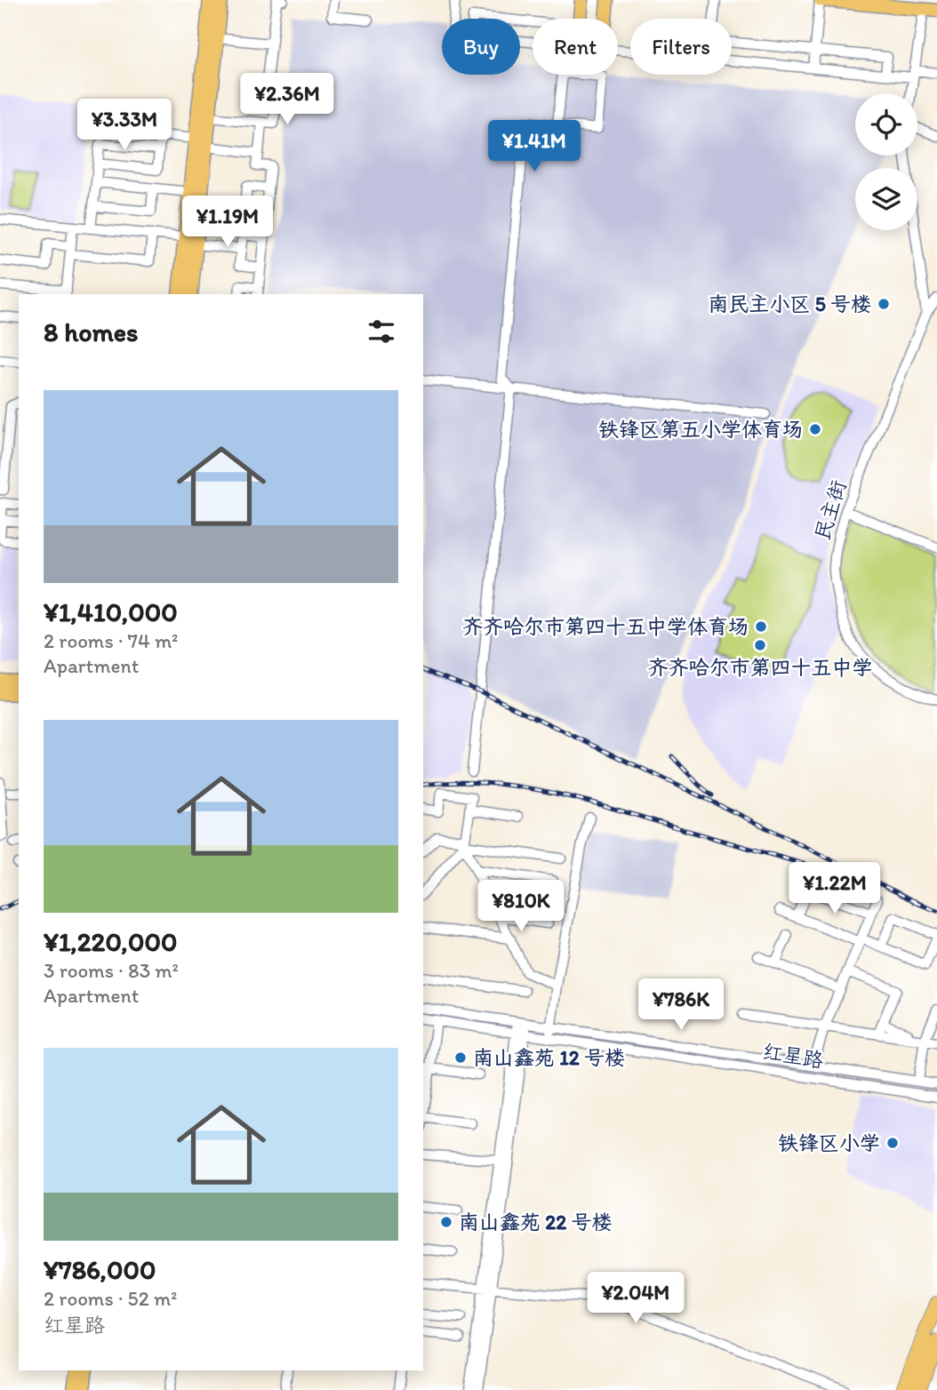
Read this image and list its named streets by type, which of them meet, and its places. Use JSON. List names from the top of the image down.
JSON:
{
  "streets": {
    "street": ["民主街", "红星路"]
  },
  "places": [
    "南民主小区 5 号楼",
    "铁锋区第五小学体育场",
    "齐齐哈尔市第四十五中学体育场",
    "齐齐哈尔市第四十五中学",
    "南山鑫苑 12 号楼",
    "铁锋区小学",
    "南山鑫苑 22 号楼"
  ],
  "page": {
    "chip": ["Buy", "Rent", "Filters"],
    "price": [
      "¥2.36M",
      "¥3.33M",
      "¥1.41M",
      "¥1.19M",
      "¥1.22M",
      "¥810K",
      "¥786K",
      "¥2.04M"
    ],
    "heading": "8 homes",
    "list": [
      {
        "name": "¥1,410,000",
        "note": "2 rooms · 74 m² · Apartment"
      },
      {
        "name": "¥1,220,000",
        "note": "3 rooms · 83 m² · Apartment"
      },
      {
        "name": "¥786,000",
        "note": "2 rooms · 52 m² · 红星路"
      }
    ]
  }
}
